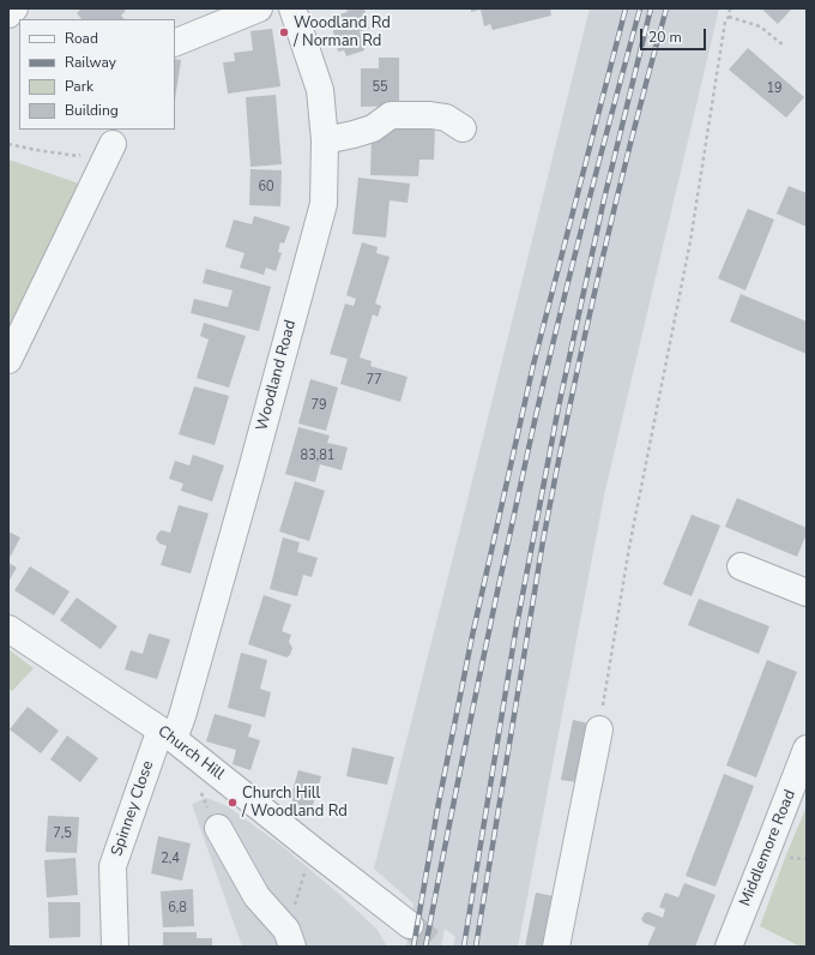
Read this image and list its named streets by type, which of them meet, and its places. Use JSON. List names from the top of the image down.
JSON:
{
  "streets": {
    "street": [
      "Woodland Road",
      "Church Hill",
      "Spinney Close",
      "Middlemore Road"
    ]
  },
  "crossings": [
    ["Woodland Road", "Church Hill"],
    ["Woodland Road", "Spinney Close"],
    ["Church Hill", "Spinney Close"]
  ],
  "places": ["Woodland Rd / Norman Rd", "Church Hill / Woodland Rd"],
  "house_numbers": [
    "55",
    "19",
    "60",
    "77",
    "79",
    "83,81",
    "7,5",
    "2,4",
    "6,8"
  ],
  "legend": [
    "Road",
    "Railway",
    "Park",
    "Building"
  ],
  "scale_bar": "20 m"
}
